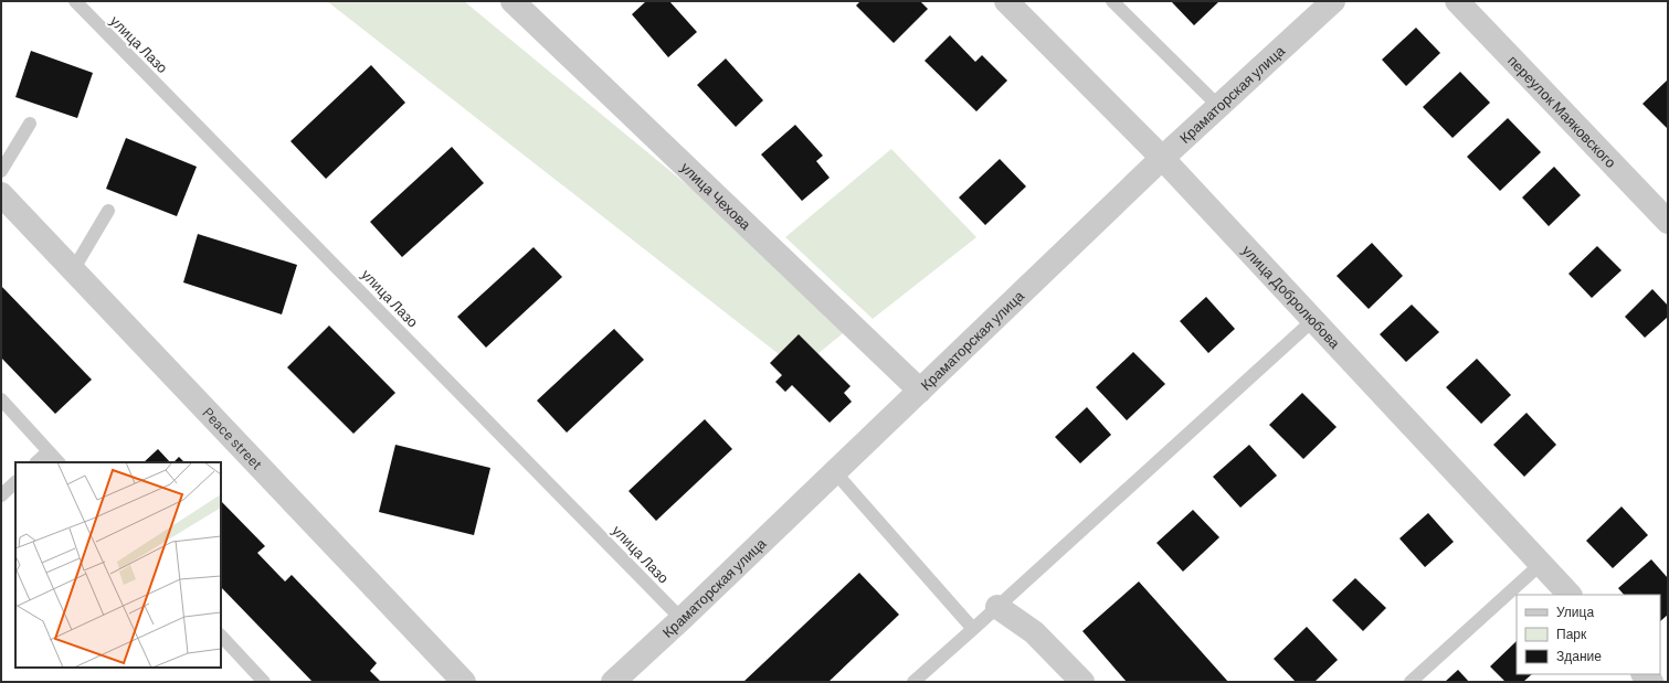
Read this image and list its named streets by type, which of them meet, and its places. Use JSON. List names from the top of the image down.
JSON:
{
  "streets": {
    "street": [
      "Краматорская улица",
      "переулок Маяковского",
      "улица Чехова",
      "улица Добролюбова",
      "Peace street"
    ],
    "lane": ["улица Лазо"]
  },
  "crossings": [
    ["улица Лазо", "Краматорская улица"],
    ["Краматорская улица", "улица Чехова"],
    ["Краматорская улица", "улица Добролюбова"]
  ],
  "legend": ["Улица", "Парк", "Здание"]
}
